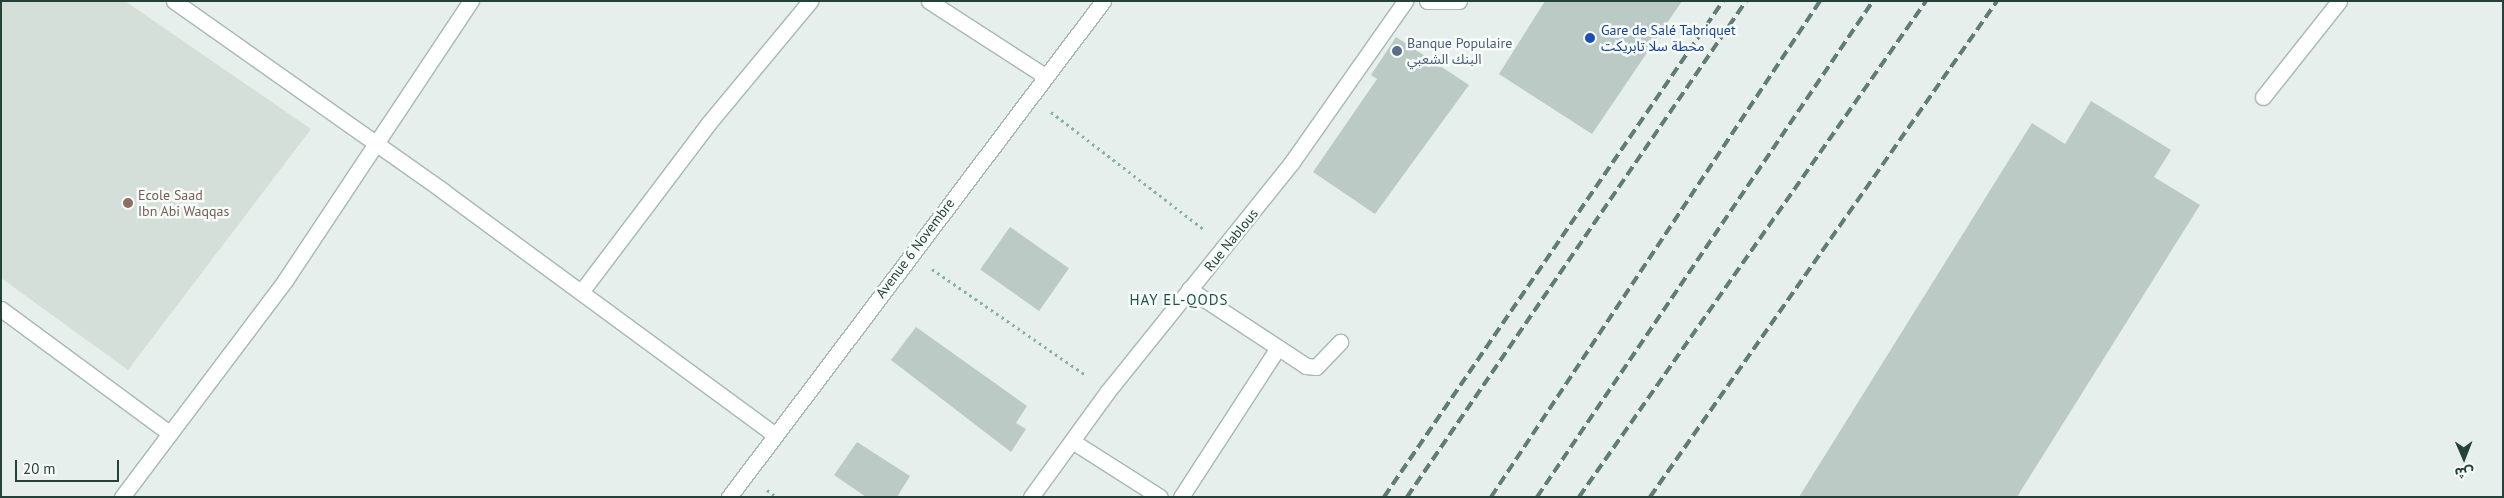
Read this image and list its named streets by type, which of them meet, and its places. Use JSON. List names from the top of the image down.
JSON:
{
  "streets": {
    "street": ["Rue Nablous", "Avenue 6 Novembre"]
  },
  "districts": ["HAY EL-QODS"],
  "places": ["Gare de Salé Tabriquet محطة سلا تابريكت", "Banque Populaire البنك الشعبي", "Ecole Saad Ibn Abi Waqqas"],
  "scale_bar": "20 m",
  "north": "bottom"
}
